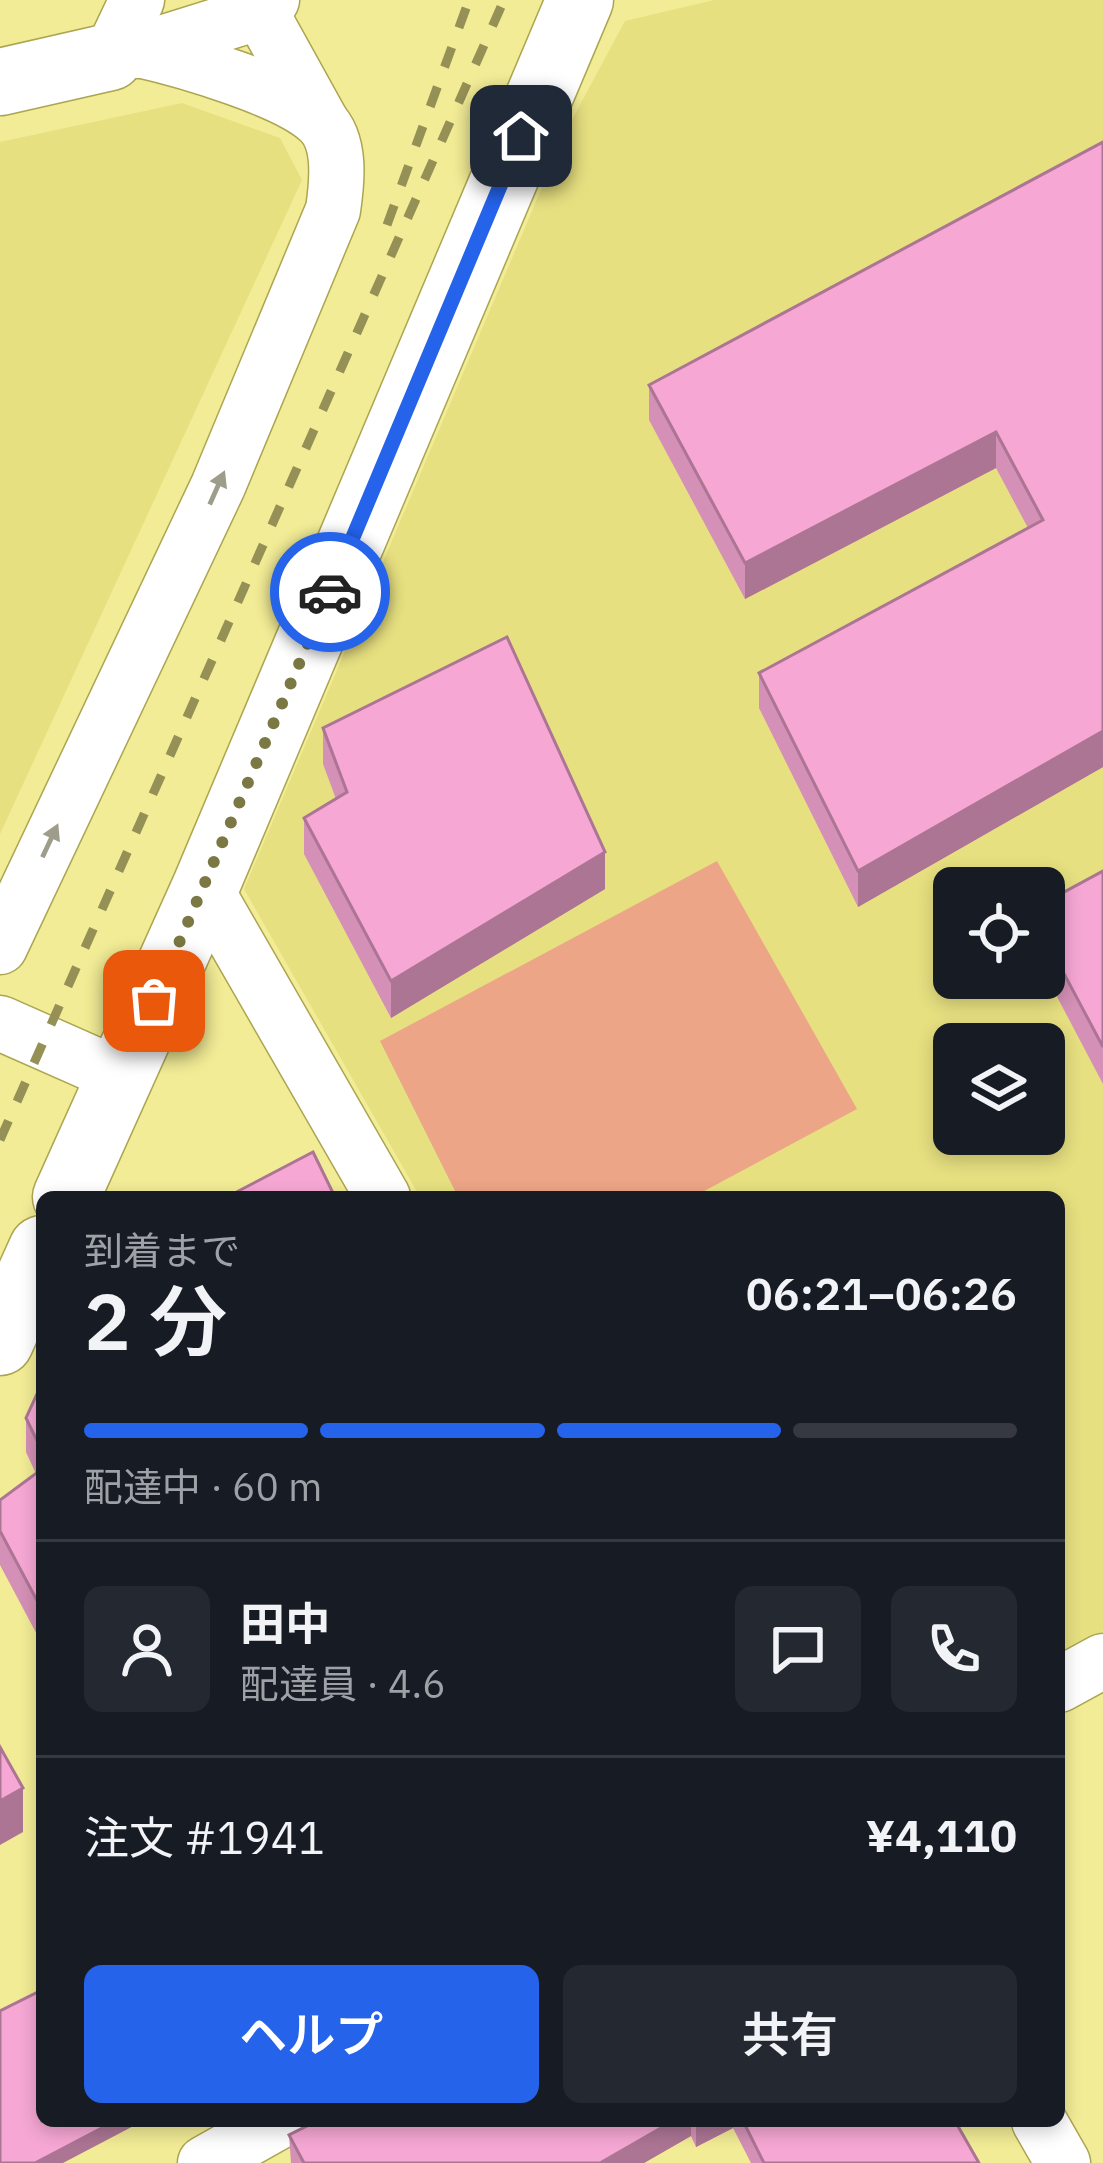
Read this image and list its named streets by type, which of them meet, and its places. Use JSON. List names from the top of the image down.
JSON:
{
  "page": {
    "heading": ["2 分", "到着まで", "06:21–06:26"],
    "panel": [
      "田中",
      "配達員 · 4.6",
      "注文 #1941",
      "¥4,110"
    ],
    "bar": "配達中 · 60 m",
    "buttons": ["ヘルプ", "共有"]
  }
}
